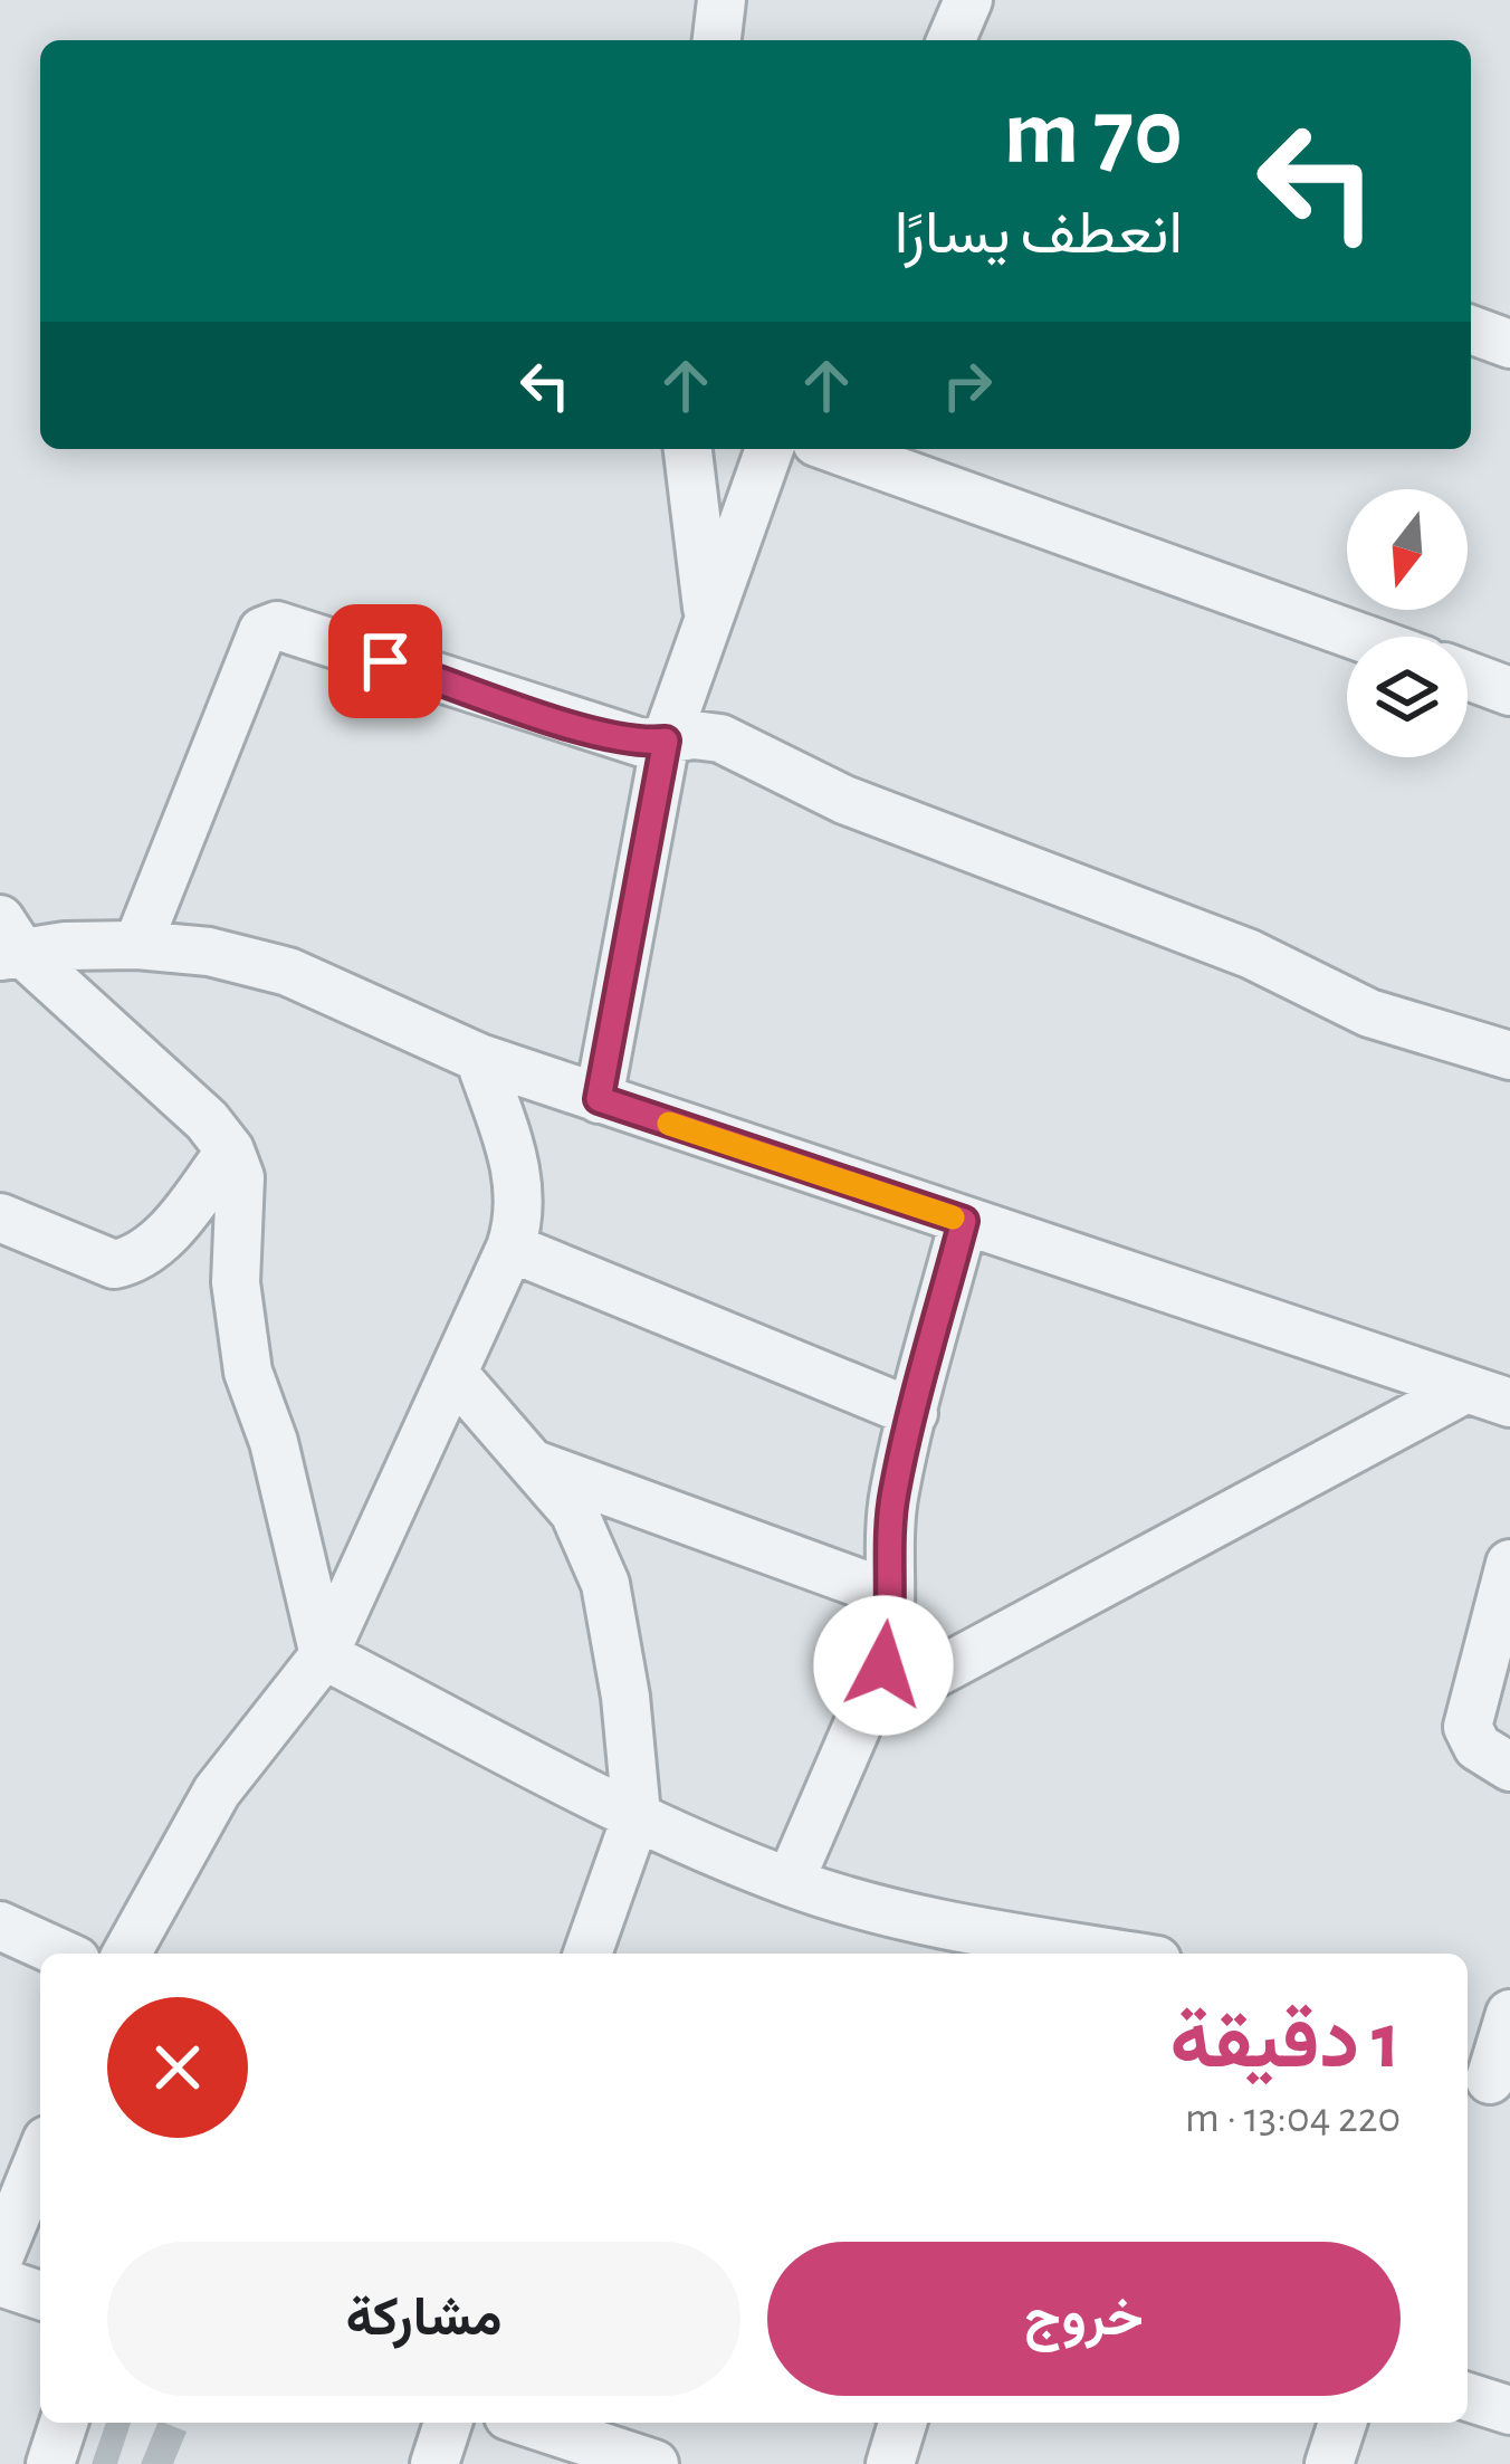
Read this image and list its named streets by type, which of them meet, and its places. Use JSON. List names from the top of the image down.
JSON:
{
  "north": "bottom",
  "page": {
    "turn": ["70 m", "انعطف يسارًا"],
    "heading": ["1 دقيقة", "220 m · 13:04"],
    "buttons": ["خروج", "مشاركة"]
  }
}
